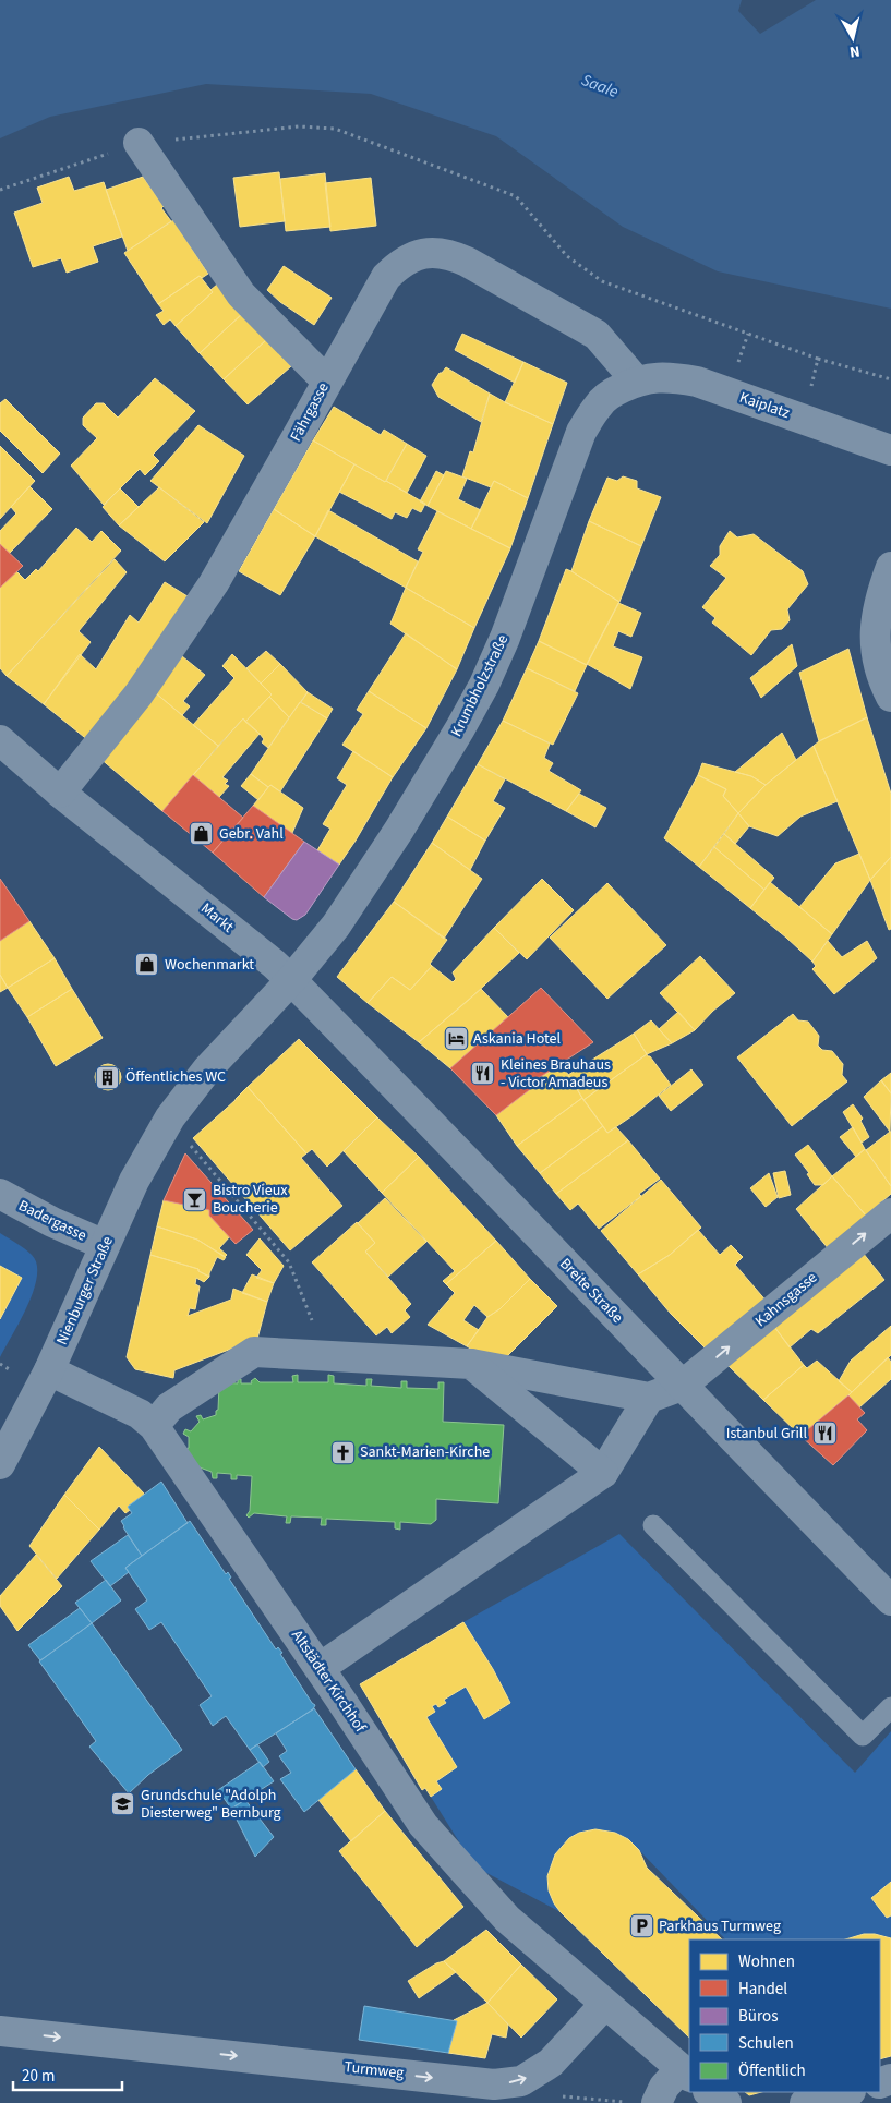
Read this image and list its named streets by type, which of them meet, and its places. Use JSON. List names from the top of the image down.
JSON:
{
  "streets": {
    "street": [
      "Kaiplatz",
      "Fährgasse",
      "Krumbholzstraße",
      "Markt",
      "Badergasse",
      "Nienburger Straße",
      "Breite Straße",
      "Kahnsgasse",
      "Altstädter Kirchhof",
      "Turmweg"
    ]
  },
  "crossings": [
    ["Kaiplatz", "Fährgasse"],
    ["Kaiplatz", "Krumbholzstraße"],
    ["Fährgasse", "Krumbholzstraße"],
    ["Fährgasse", "Markt"],
    ["Krumbholzstraße", "Markt"],
    ["Krumbholzstraße", "Breite Straße"],
    ["Markt", "Breite Straße"],
    ["Badergasse", "Nienburger Straße"],
    ["Nienburger Straße", "Altstädter Kirchhof"],
    ["Breite Straße", "Kahnsgasse"],
    ["Altstädter Kirchhof", "Turmweg"]
  ],
  "one_way": ["Kahnsgasse", "Turmweg"],
  "water": ["Saale"],
  "places": {
    "shop": ["Gebr. Vahl", "Wochenmarkt"],
    "hotel": ["Askania Hotel"],
    "restaurant": ["Kleines Brauhaus - Victor Amadeus", "Istanbul Grill"],
    "building": ["Öffentliches WC"],
    "bar": ["Bistro Vieux Boucherie"],
    "church": ["Sankt-Marien-Kirche"],
    "school or university": ["Grundschule \"Adolph Diesterweg\" Bernburg"],
    "parking": ["Parkhaus Turmweg"]
  },
  "legend": [
    "Wohnen",
    "Handel",
    "Büros",
    "Schulen",
    "Öffentlich"
  ],
  "scale_bar": "20 m",
  "north": "bottom"
}
